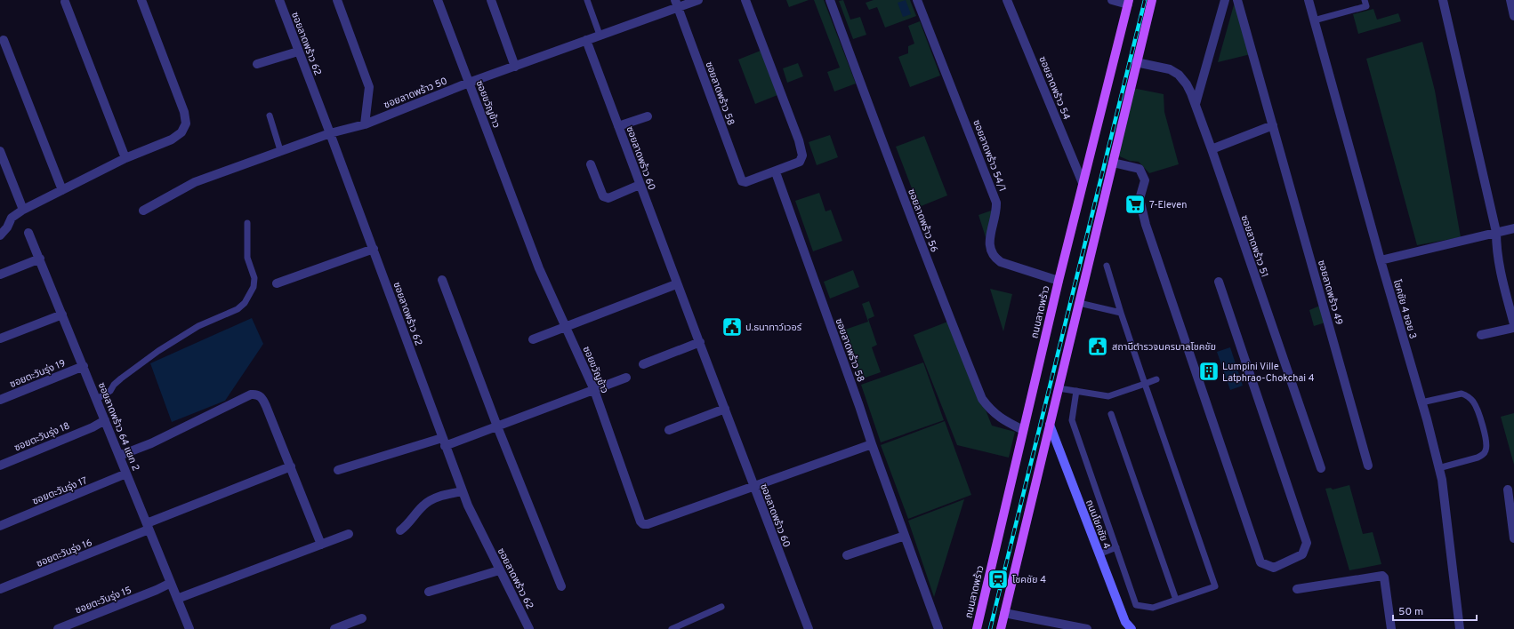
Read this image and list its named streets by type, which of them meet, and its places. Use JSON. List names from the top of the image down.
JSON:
{
  "streets": {
    "main road": ["ถนนลาดพร้าว", "ถนนโชคชัย 4"],
    "street": [
      "ซอยลาดพร้าว 62",
      "ซอยลาดพร้าว 54",
      "ซอยลาดพร้าว 50",
      "ซอยลาดพร้าว 58",
      "ซอยขวัญข้าว",
      "ซอยลาดพร้าว 54/1",
      "ซอยลาดพร้าว 60",
      "ซอยลาดพร้าว 56",
      "ซอยลาดพร้าว 51",
      "ซอยลาดพร้าว 49",
      "โชคชัย 4 ซอย 3",
      "ซอยตะวันรุ่ง 19",
      "ซอยลาดพร้าว 64 แยก 2",
      "ซอยตะวันรุ่ง 18",
      "ซอยตะวันรุ่ง 17",
      "ซอยตะวันรุ่ง 16",
      "ซอยตะวันรุ่ง 15"
    ]
  },
  "crossings": [
    ["ซอยลาดพร้าว 62", "ซอยลาดพร้าว 50"],
    ["ซอยลาดพร้าว 54", "ถนนลาดพร้าว"],
    ["ซอยลาดพร้าว 50", "ซอยลาดพร้าว 58"],
    ["ซอยลาดพร้าว 50", "ซอยขวัญข้าว"],
    ["ซอยลาดพร้าว 50", "ซอยลาดพร้าว 60"],
    ["ซอยลาดพร้าว 58", "ซอยขวัญข้าว"],
    ["ซอยขวัญข้าว", "ซอยลาดพร้าว 60"],
    ["ซอยลาดพร้าว 54/1", "ถนนลาดพร้าว"],
    ["ซอยลาดพร้าว 56", "ถนนลาดพร้าว"],
    ["ซอยตะวันรุ่ง 19", "ซอยลาดพร้าว 64 แยก 2"],
    ["ซอยลาดพร้าว 64 แยก 2", "ซอยตะวันรุ่ง 18"],
    ["ซอยลาดพร้าว 64 แยก 2", "ซอยตะวันรุ่ง 17"],
    ["ซอยลาดพร้าว 64 แยก 2", "ซอยตะวันรุ่ง 16"],
    ["ซอยลาดพร้าว 64 แยก 2", "ซอยตะวันรุ่ง 15"]
  ],
  "places": {
    "supermarket": ["7-Eleven"],
    "public building": ["ป.ธนาทาว์เวอร์", "สถานีตำรวจนครบาลโชคชัย"],
    "building": ["Lumpini Ville Latphrao-Chokchai 4"],
    "station": ["โชคชัย 4"]
  },
  "scale_bar": "50 m"
}
